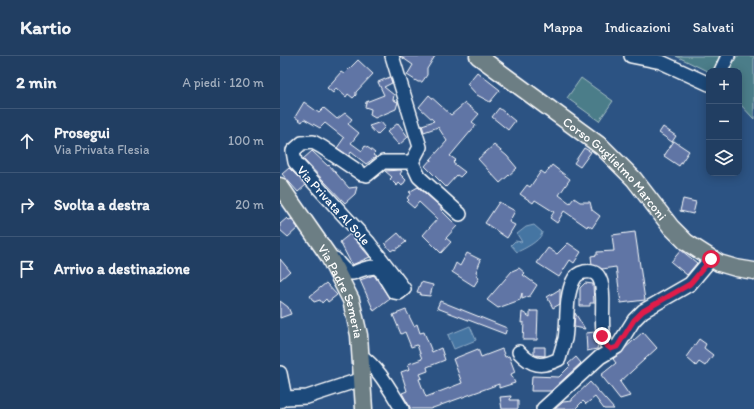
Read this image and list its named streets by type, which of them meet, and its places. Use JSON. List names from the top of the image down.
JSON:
{
  "streets": {
    "main road": ["Corso Guglielmo Marconi", "Via Padre Semeria"],
    "street": ["Via Privata Al Sole"]
  },
  "crossings": [
    ["Via Privata Al Sole", "Via Padre Semeria"]
  ],
  "page": {
    "header": "Kartio",
    "nav": ["Mappa", "Indicazioni", "Salvati"],
    "heading": ["2 min", "A piedi · 120 m"],
    "map_buttons": ["+", "−"],
    "list": [
      ["Prosegui", "Via Privata Flesia", "100 m"],
      ["Svolta a destra", "20 m"],
      "Arrivo a destinazione"
    ]
  }
}
